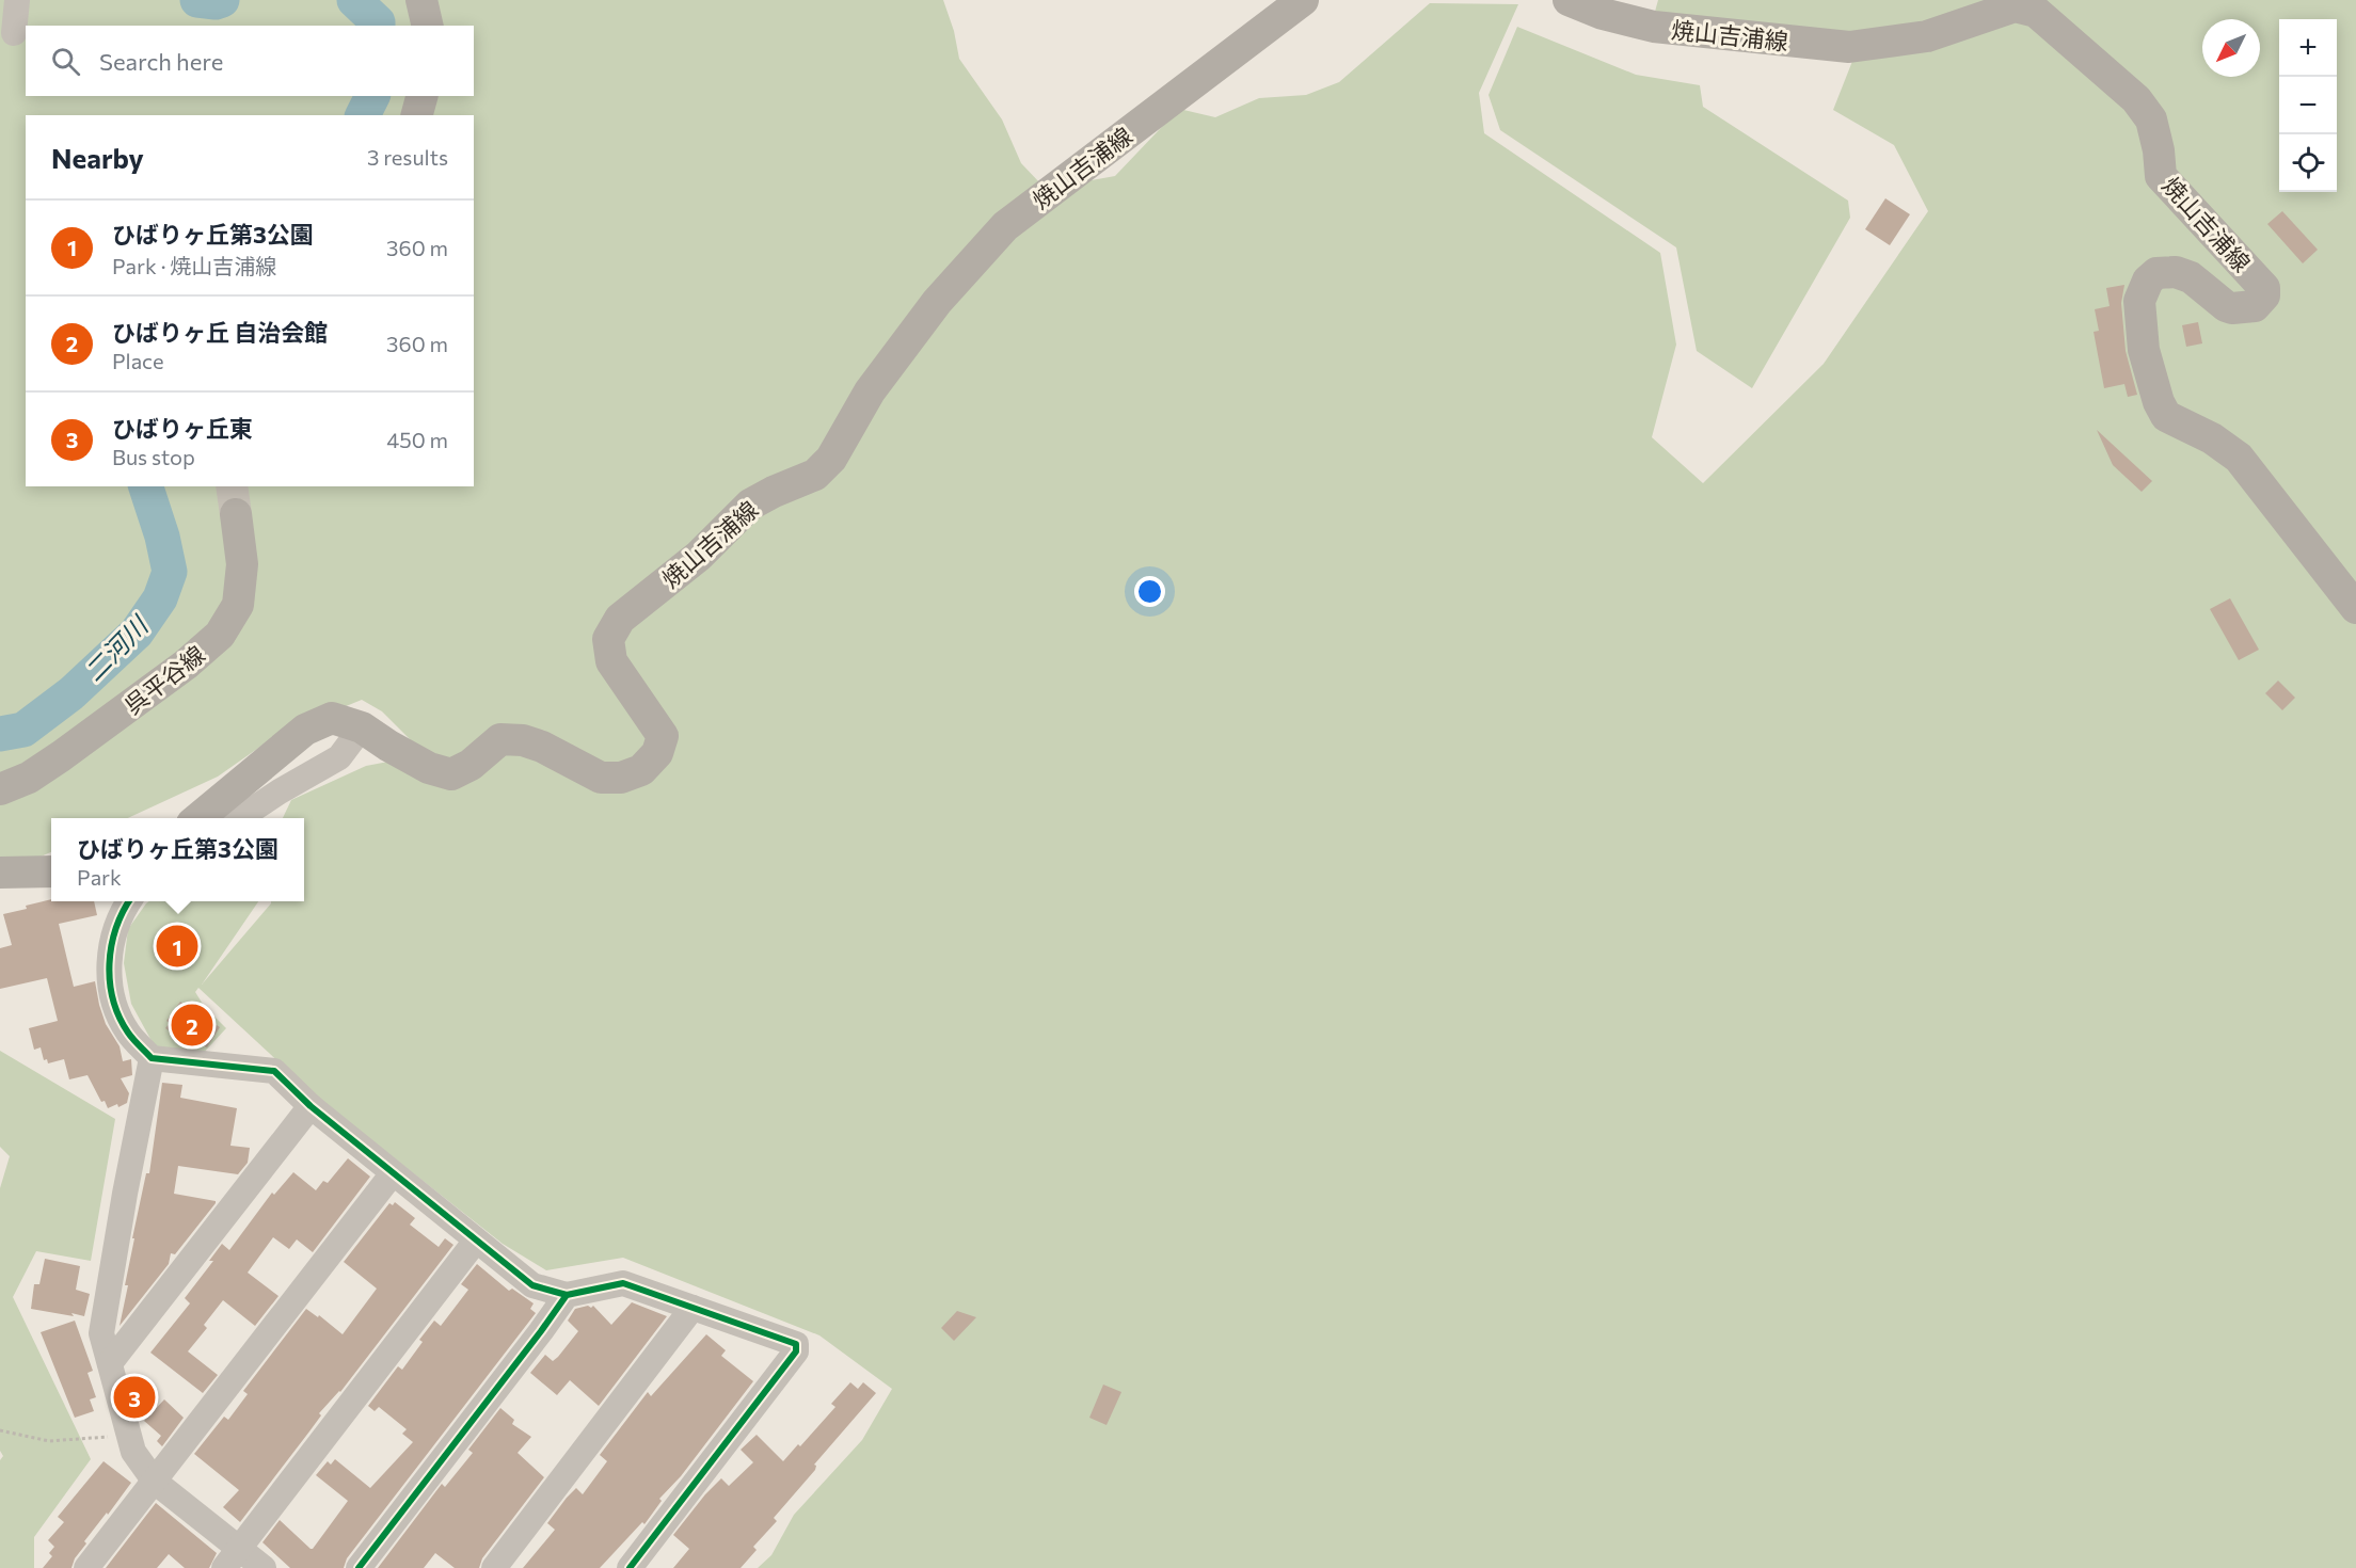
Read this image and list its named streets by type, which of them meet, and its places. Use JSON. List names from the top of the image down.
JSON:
{
  "streets": {
    "main road": ["焼山吉浦線", "呉平谷線"]
  },
  "water": ["二河川"],
  "north": "bottom left",
  "page": {
    "map_buttons": ["+", "−"],
    "search": "Search here",
    "heading": ["Nearby", "3 results"],
    "list": [
      {
        "mark": "1",
        "name": "ひばりヶ丘第3公園",
        "note": "Park · 焼山吉浦線",
        "value": "360 m"
      },
      {
        "mark": "2",
        "name": "ひばりヶ丘 自治会館",
        "note": "Place",
        "value": "360 m"
      },
      {
        "mark": "3",
        "name": "ひばりヶ丘東",
        "note": "Bus stop",
        "value": "450 m"
      }
    ],
    "popup": ["ひばりヶ丘第3公園", "Park"],
    "pins": ["1", "2", "3"]
  }
}
